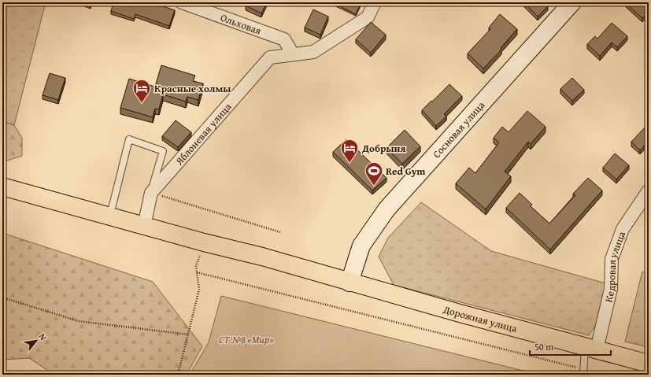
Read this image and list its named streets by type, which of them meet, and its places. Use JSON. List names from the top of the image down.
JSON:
{
  "streets": {
    "main road": ["Дорожная улица"],
    "street": [
      "Ольховая",
      "Сосновая улица",
      "Яблоневая улица",
      "Кедровая улица"
    ]
  },
  "crossings": [
    ["Ольховая", "Яблоневая улица"],
    ["Сосновая улица", "Дорожная улица"],
    ["Яблоневая улица", "Дорожная улица"],
    ["Кедровая улица", "Дорожная улица"]
  ],
  "parks": ["СТ №8 «Мир»"],
  "places": {
    "hotel": ["Красные холмы", "Добрыня"],
    "sports": ["Red Gym"]
  },
  "scale_bar": "50 m",
  "north": "top right"
}
